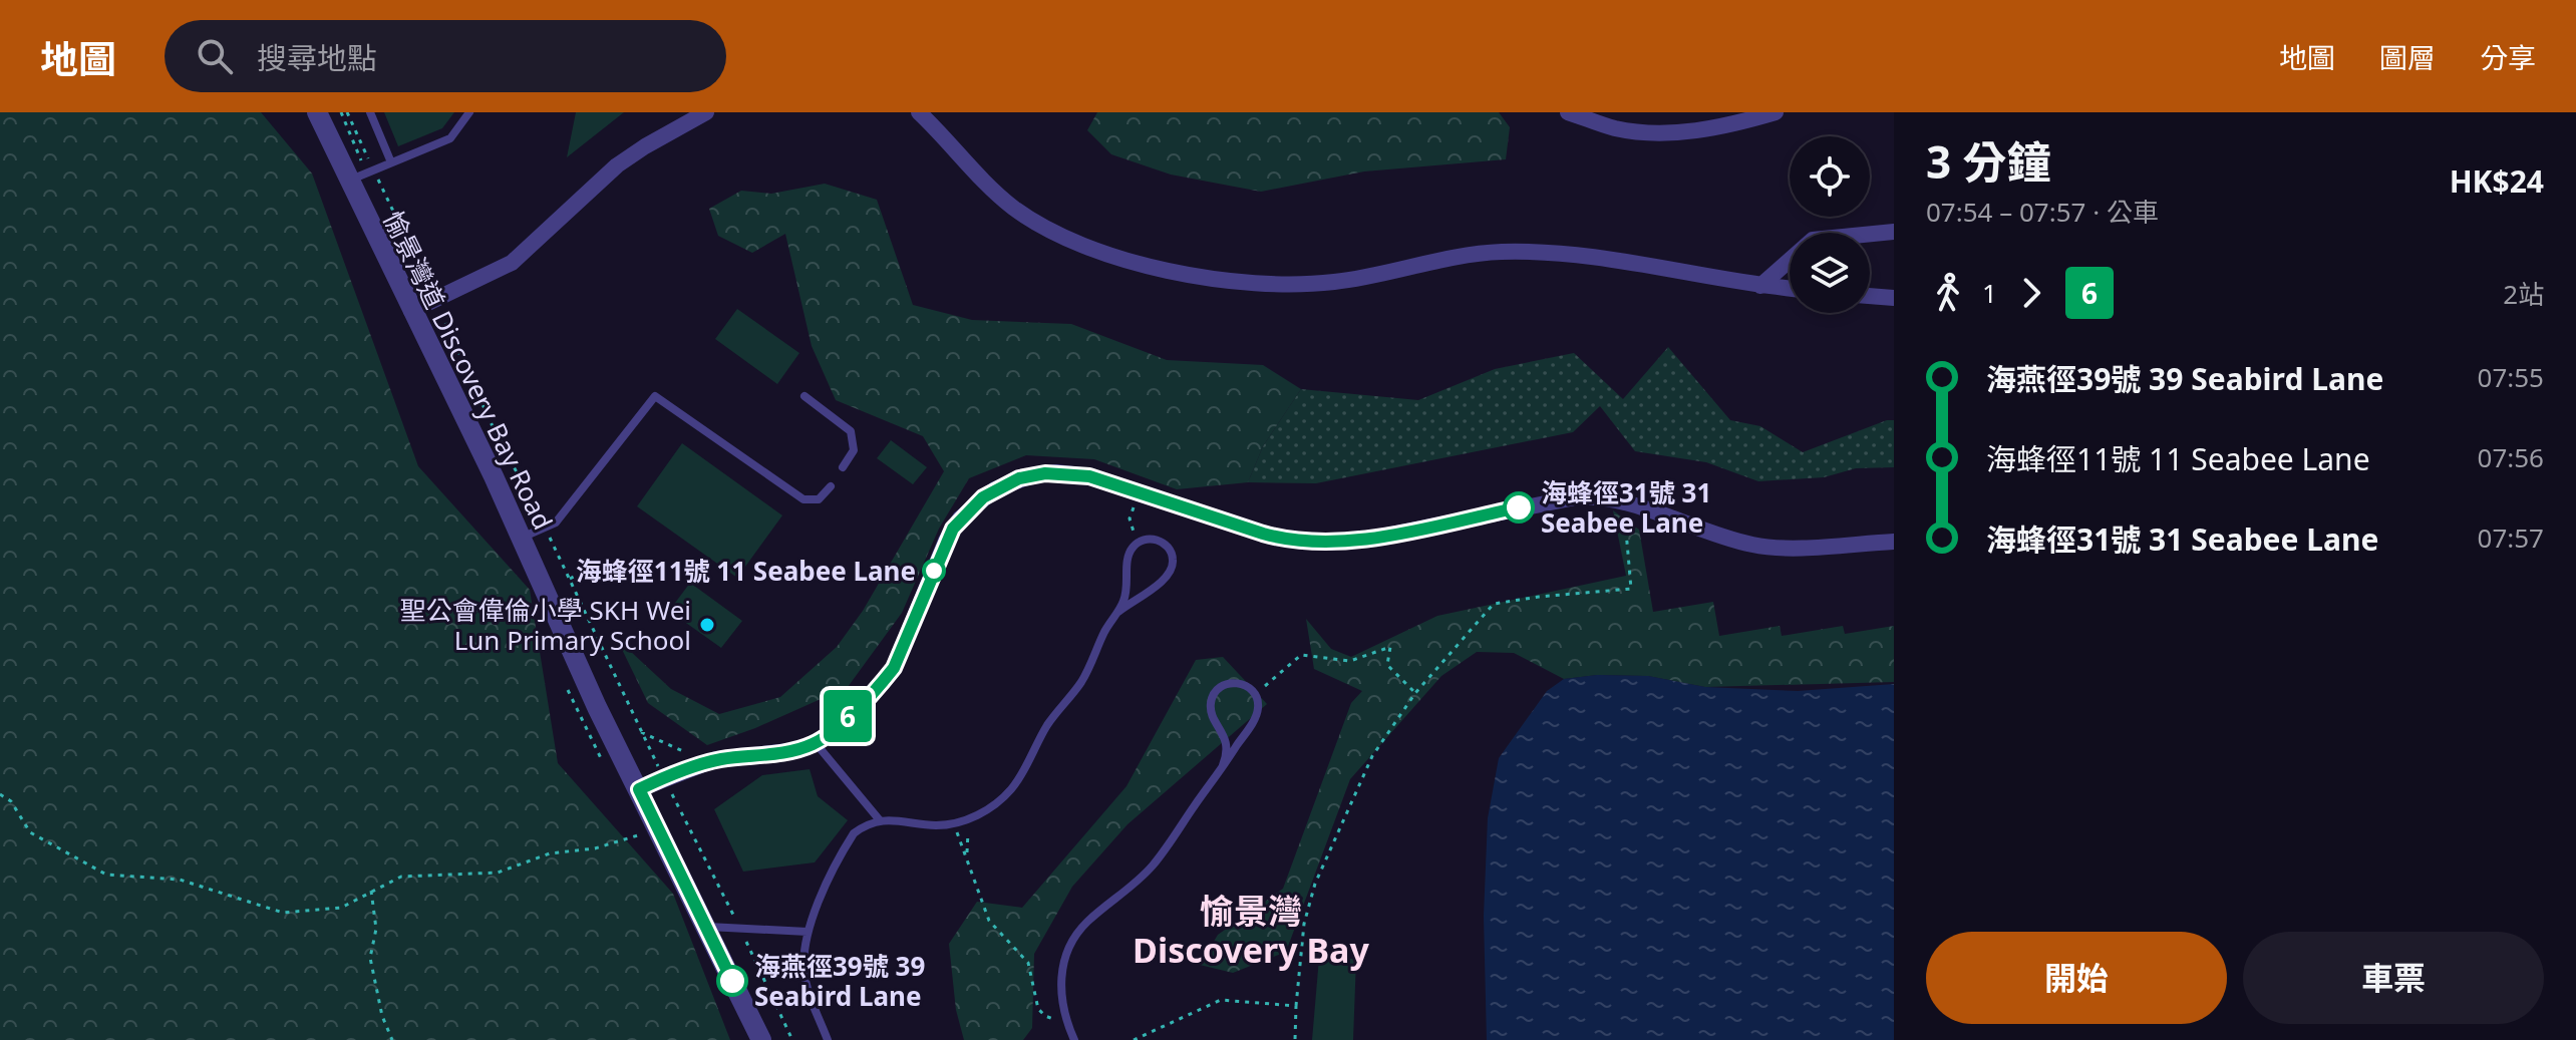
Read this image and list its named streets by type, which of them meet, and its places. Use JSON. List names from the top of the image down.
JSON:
{
  "streets": {
    "street": ["愉景灣道 Discovery Bay Road"]
  },
  "districts": ["愉景灣 Discovery Bay"],
  "places": [
    "海蜂徑31號 31 Seabee Lane",
    "海蜂徑11號 11 Seabee Lane",
    "聖公會偉倫小學 SKH Wei Lun Primary School",
    "海燕徑39號 39 Seabird Lane"
  ],
  "lines": ["bus line 6"],
  "page": {
    "header": "地圖",
    "search": "搜尋地點",
    "nav": ["地圖", "圖層", "分享"],
    "on_map": "6",
    "heading": ["3 分鐘", "07:54 – 07:57 · 公車", "HK$24"],
    "legs": ["1", "6", "2站"],
    "list": [
      {
        "name": "海燕徑39號 39 Seabird Lane",
        "value": "07:55"
      },
      {
        "name": "海蜂徑11號 11 Seabee Lane",
        "value": "07:56"
      },
      {
        "name": "海蜂徑31號 31 Seabee Lane",
        "value": "07:57"
      }
    ],
    "buttons": ["開始", "車票"]
  }
}
